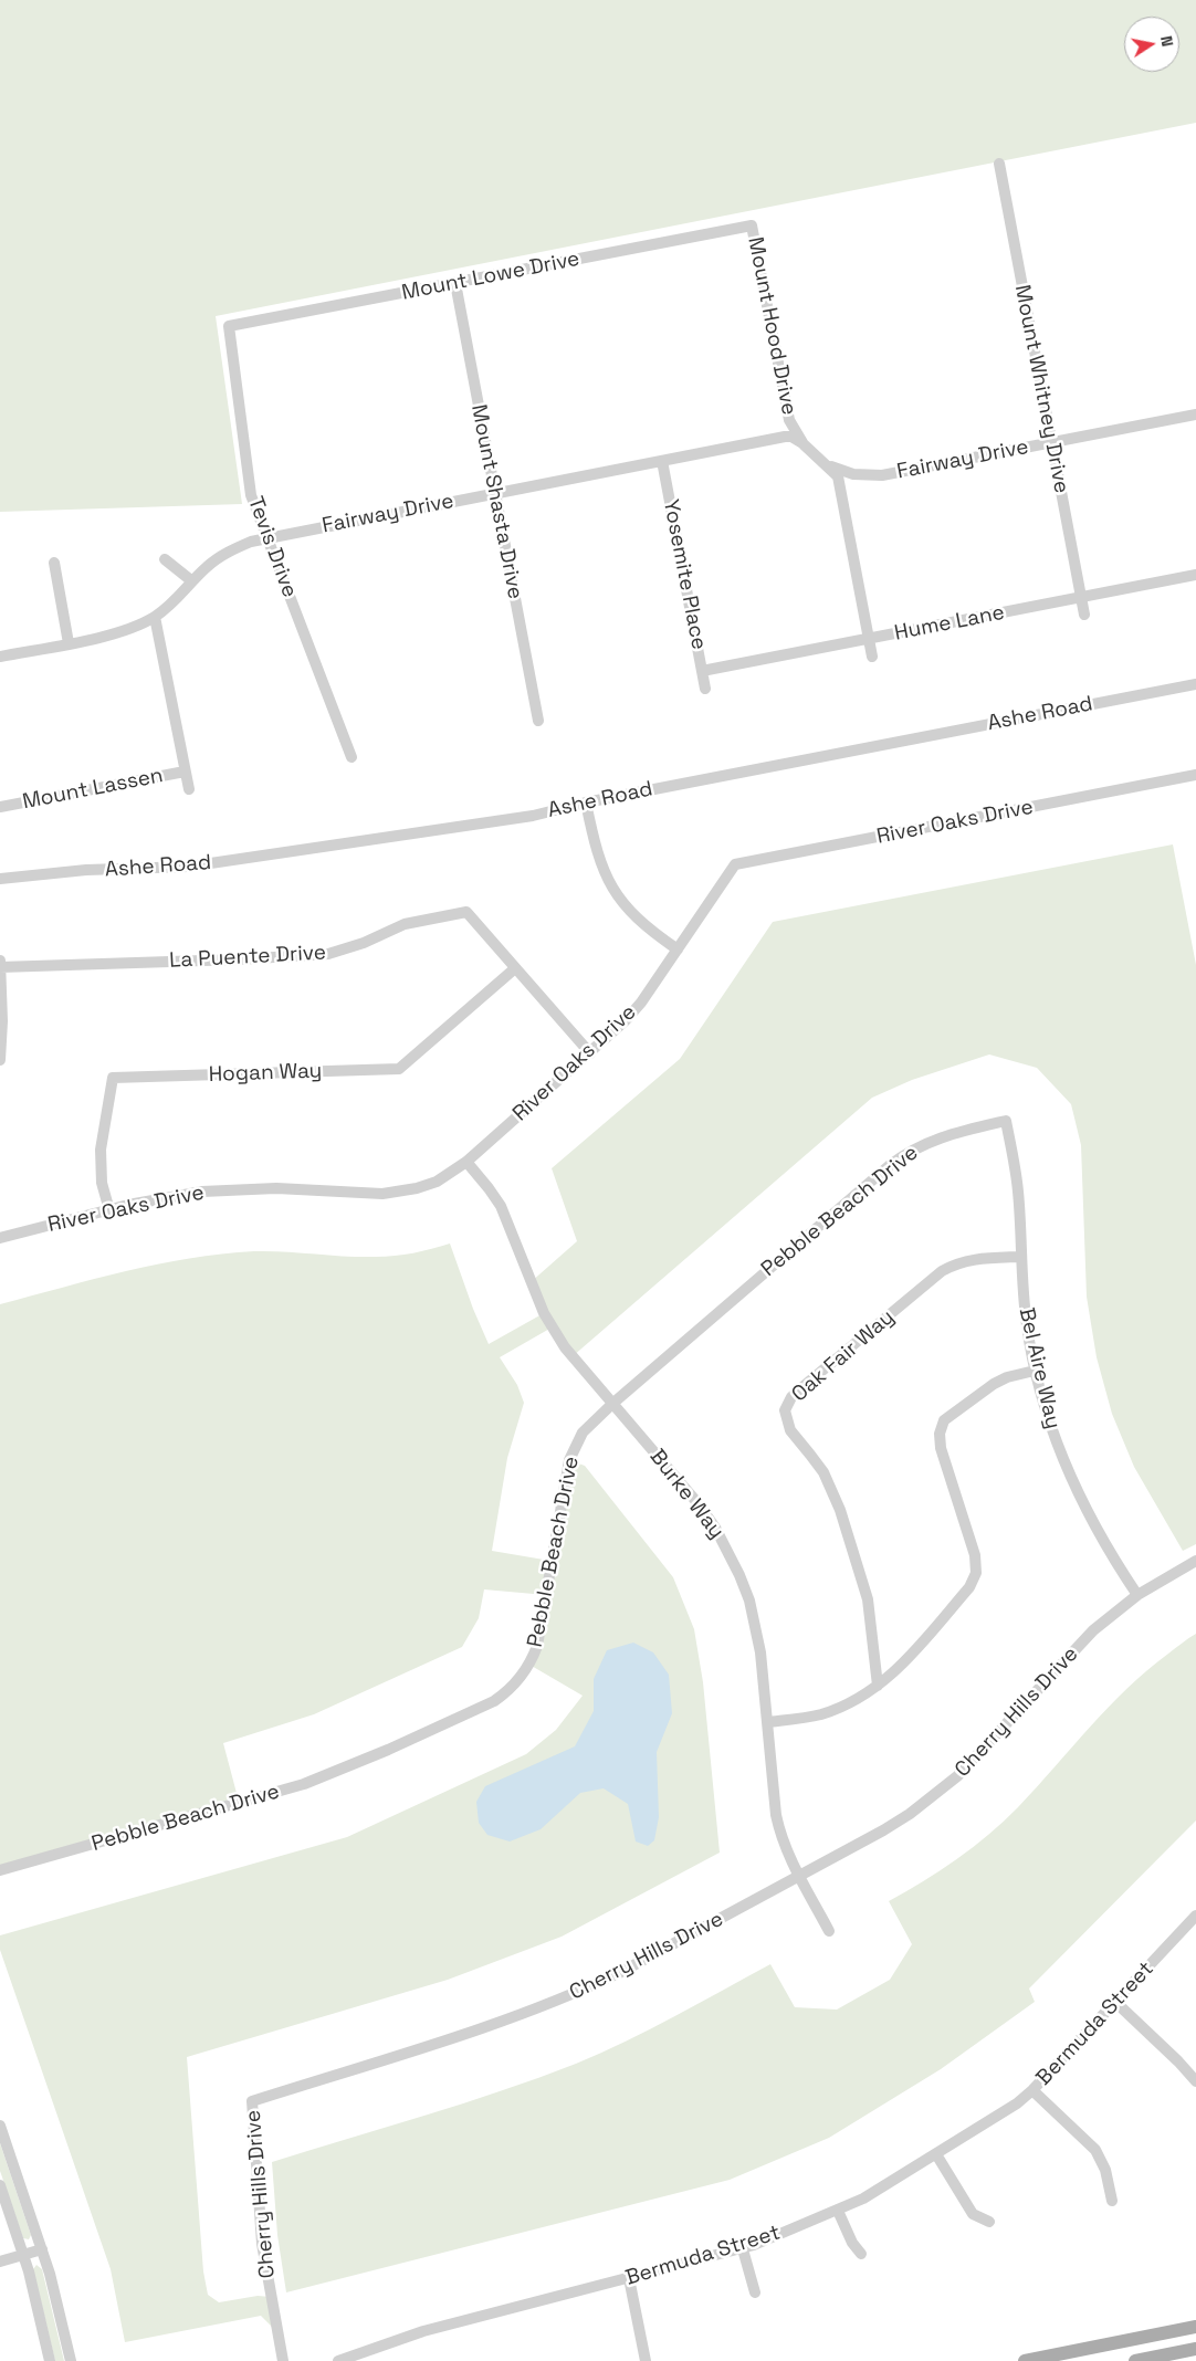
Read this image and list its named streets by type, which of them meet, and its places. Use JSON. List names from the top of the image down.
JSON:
{
  "streets": {
    "street": [
      "Mount Lowe Drive",
      "Mount Hood Drive",
      "Mount Whitney Drive",
      "Fairway Drive",
      "Mount Shasta Drive",
      "Tevis Drive",
      "Yosemite Place",
      "Hume Lane",
      "Ashe Road",
      "Mount Lassen",
      "River Oaks Drive",
      "La Puente Drive",
      "Hogan Way",
      "Pebble Beach Drive",
      "Oak Fair Way",
      "Bel Aire Way",
      "Burke Way",
      "Cherry Hills Drive",
      "Bermuda Street"
    ]
  },
  "crossings": [
    ["Mount Lowe Drive", "Mount Hood Drive"],
    ["Mount Lowe Drive", "Mount Shasta Drive"],
    ["Mount Lowe Drive", "Tevis Drive"],
    ["Mount Hood Drive", "Fairway Drive"],
    ["Mount Hood Drive", "Hume Lane"],
    ["Mount Whitney Drive", "Fairway Drive"],
    ["Mount Whitney Drive", "Hume Lane"],
    ["Fairway Drive", "Mount Shasta Drive"],
    ["Fairway Drive", "Tevis Drive"],
    ["Fairway Drive", "Yosemite Place"],
    ["Yosemite Place", "Hume Lane"],
    ["River Oaks Drive", "La Puente Drive"],
    ["River Oaks Drive", "Hogan Way"],
    ["River Oaks Drive", "Burke Way"],
    ["La Puente Drive", "Hogan Way"],
    ["Pebble Beach Drive", "Bel Aire Way"],
    ["Pebble Beach Drive", "Burke Way"],
    ["Oak Fair Way", "Bel Aire Way"],
    ["Bel Aire Way", "Cherry Hills Drive"],
    ["Burke Way", "Cherry Hills Drive"]
  ],
  "north": "right"
}
